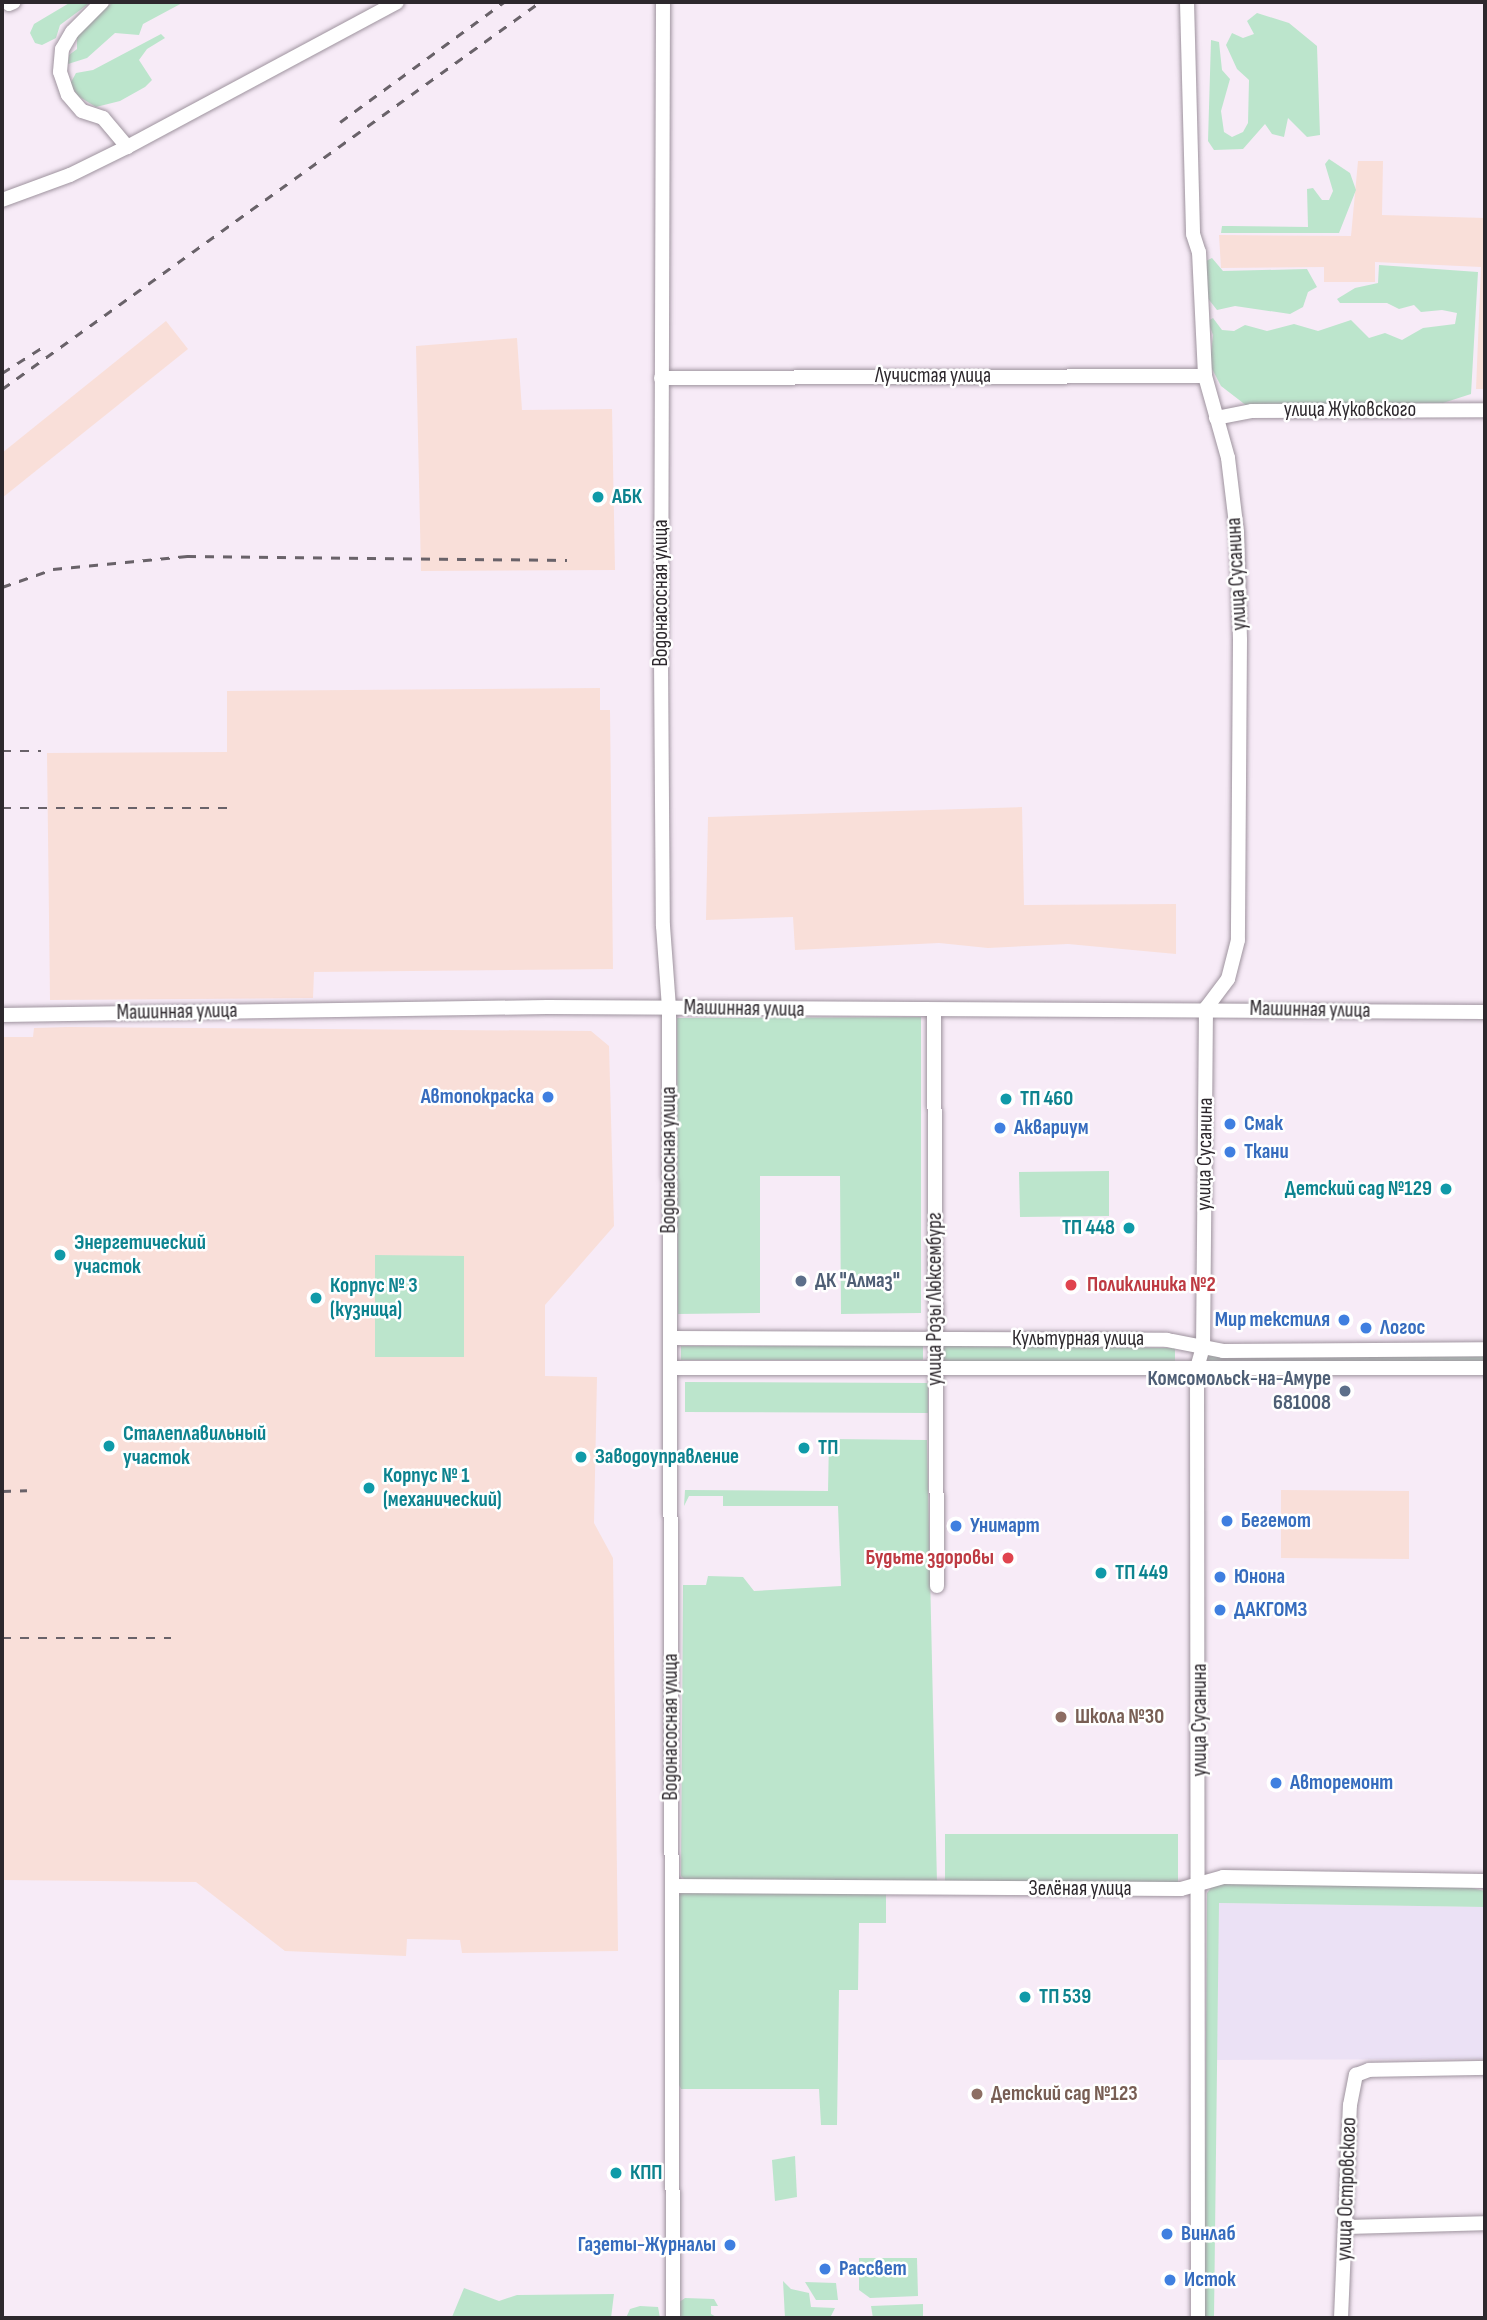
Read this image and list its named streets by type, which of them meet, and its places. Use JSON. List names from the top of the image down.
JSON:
{
  "streets": {
    "street": [
      "Лучистая улица",
      "улица Жуковского",
      "улица Сусанина",
      "Водонасосная улица",
      "Машинная улица",
      "улица Розы Люксембург",
      "Культурная улица",
      "Зелёная улица",
      "улица Островского"
    ]
  },
  "crossings": [
    ["Лучистая улица", "улица Сусанина"],
    ["Лучистая улица", "Водонасосная улица"],
    ["улица Жуковского", "улица Сусанина"],
    ["улица Сусанина", "Машинная улица"],
    ["улица Сусанина", "Культурная улица"],
    ["улица Сусанина", "Зелёная улица"],
    ["Водонасосная улица", "Машинная улица"],
    ["Водонасосная улица", "Культурная улица"],
    ["Водонасосная улица", "Зелёная улица"],
    ["Машинная улица", "улица Розы Люксембург"],
    ["улица Розы Люксембург", "Культурная улица"]
  ],
  "places": [
    "АБК",
    "Автопокраска",
    "ТП 460",
    "Смак",
    "Аквариум",
    "Ткани",
    "Детский сад №129",
    "ТП 448",
    "Энергетический участок",
    "ДК \"Алмаз\"",
    "Поликлиника №2",
    "Корпус № 3 (кузница)",
    "Мир текстиля",
    "Логос",
    "Комсомольск-на-Амуре 681008",
    "Сталеплавильный участок",
    "ТП",
    "Заводоуправление",
    "Корпус № 1 (механический)",
    "Бегемот",
    "Унимарт",
    "Будьте здоровы",
    "ТП 449",
    "Юнона",
    "ДАКГОМЗ",
    "Школа №30",
    "Авторемонт",
    "ТП 539",
    "Детский сад №123",
    "КПП",
    "Винлаб",
    "Газеты-Журналы",
    "Рассвет",
    "Исток"
  ]
}
